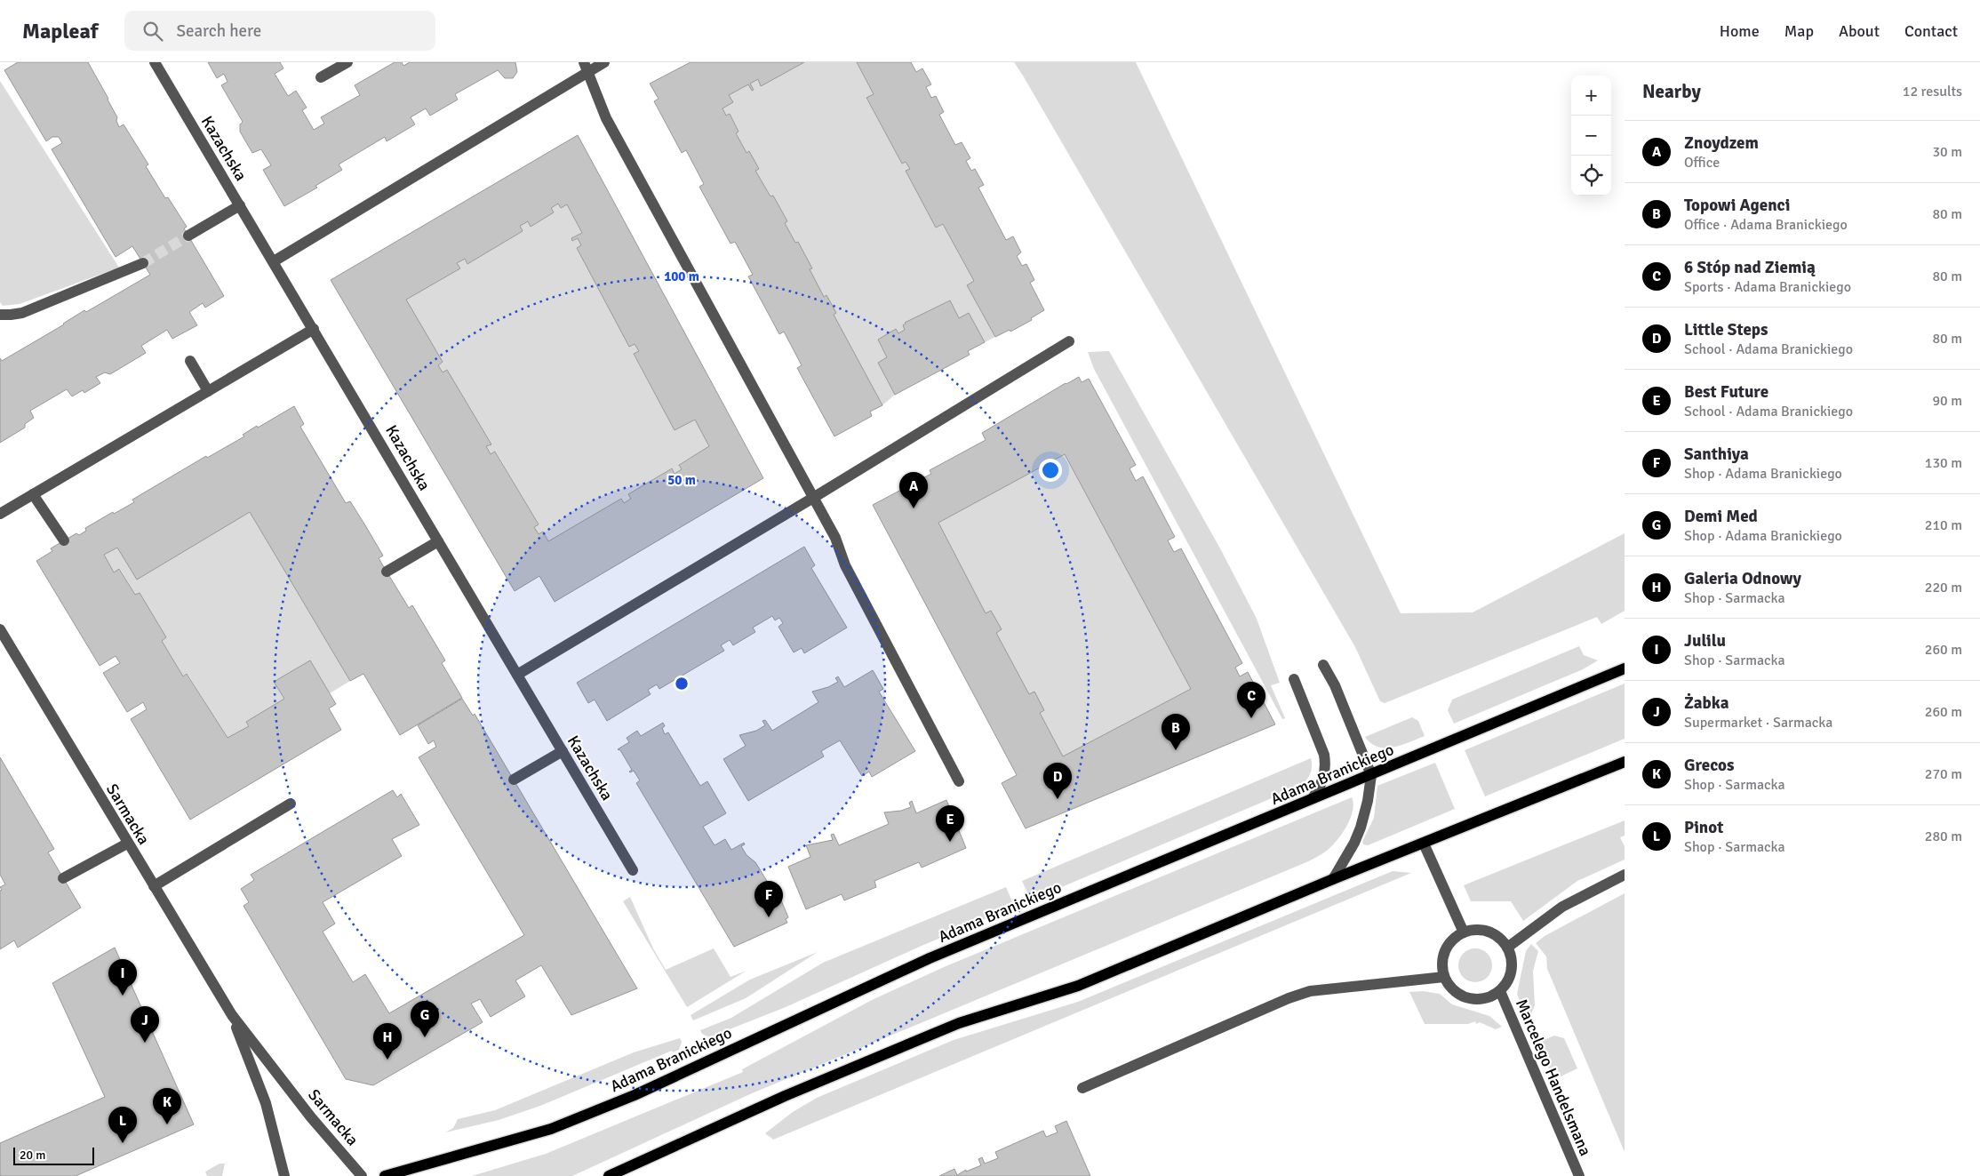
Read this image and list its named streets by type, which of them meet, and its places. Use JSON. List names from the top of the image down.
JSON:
{
  "streets": {
    "main road": ["Adama Branickiego"],
    "street": ["Kazachska", "Sarmacka", "Marcelego Handelsmana"]
  },
  "scale_bar": "20 m",
  "page": {
    "header": "Mapleaf",
    "search": "Search here",
    "nav": [
      "Home",
      "Map",
      "About",
      "Contact"
    ],
    "heading": ["Nearby", "12 results"],
    "map_buttons": ["+", "−"],
    "list": [
      {
        "mark": "A",
        "name": "Znoydzem",
        "note": "Office",
        "value": "30 m"
      },
      {
        "mark": "B",
        "name": "Topowi Agenci",
        "note": "Office · Adama Branickiego",
        "value": "80 m"
      },
      {
        "mark": "C",
        "name": "6 Stóp nad Ziemią",
        "note": "Sports · Adama Branickiego",
        "value": "80 m"
      },
      {
        "mark": "D",
        "name": "Little Steps",
        "note": "School · Adama Branickiego",
        "value": "80 m"
      },
      {
        "mark": "E",
        "name": "Best Future",
        "note": "School · Adama Branickiego",
        "value": "90 m"
      },
      {
        "mark": "F",
        "name": "Santhiya",
        "note": "Shop · Adama Branickiego",
        "value": "130 m"
      },
      {
        "mark": "G",
        "name": "Demi Med",
        "note": "Shop · Adama Branickiego",
        "value": "210 m"
      },
      {
        "mark": "H",
        "name": "Galeria Odnowy",
        "note": "Shop · Sarmacka",
        "value": "220 m"
      },
      {
        "mark": "I",
        "name": "Julilu",
        "note": "Shop · Sarmacka",
        "value": "260 m"
      },
      {
        "mark": "J",
        "name": "Żabka",
        "note": "Supermarket · Sarmacka",
        "value": "260 m"
      },
      {
        "mark": "K",
        "name": "Grecos",
        "note": "Shop · Sarmacka",
        "value": "270 m"
      },
      {
        "mark": "L",
        "name": "Pinot",
        "note": "Shop · Sarmacka",
        "value": "280 m"
      }
    ],
    "pins": [
      "A",
      "C",
      "B",
      "D",
      "E",
      "F",
      "I",
      "G",
      "J",
      "H",
      "K",
      "L"
    ],
    "scale": "20 m"
  },
  "rings": ["100 m", "50 m"]
}
